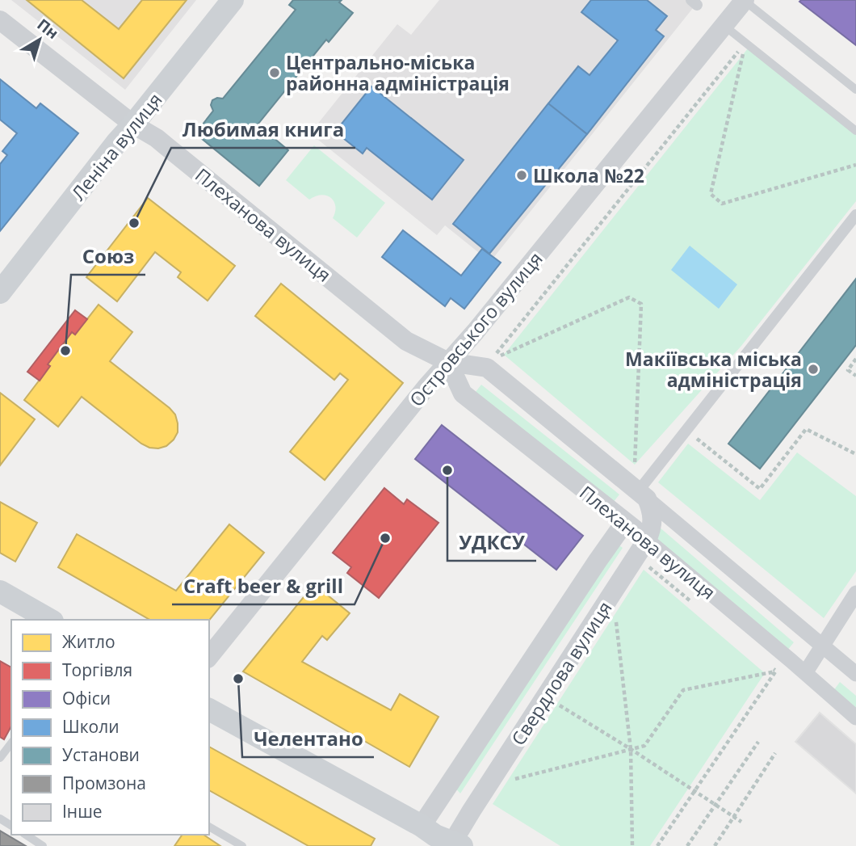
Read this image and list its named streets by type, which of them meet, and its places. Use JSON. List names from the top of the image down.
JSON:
{
  "streets": {
    "main road": ["Леніна вулиця"],
    "street": ["Плеханова вулиця", "Островського вулиця", "Свердлова вулиця"]
  },
  "crossings": [
    ["Леніна вулиця", "Плеханова вулиця"],
    ["Плеханова вулиця", "Островського вулиця"],
    ["Плеханова вулиця", "Свердлова вулиця"]
  ],
  "places": [
    "Центрально-міська районна адміністрація",
    "Школа №22",
    "Любимая книга",
    "Союз",
    "Макіївська міська адміністрація",
    "УДКСУ",
    "Craft beer & grill",
    "Челентано"
  ],
  "legend": [
    "Житло",
    "Торгівля",
    "Офіси",
    "Школи",
    "Установи",
    "Промзона",
    "Інше"
  ],
  "north": "top right"
}
